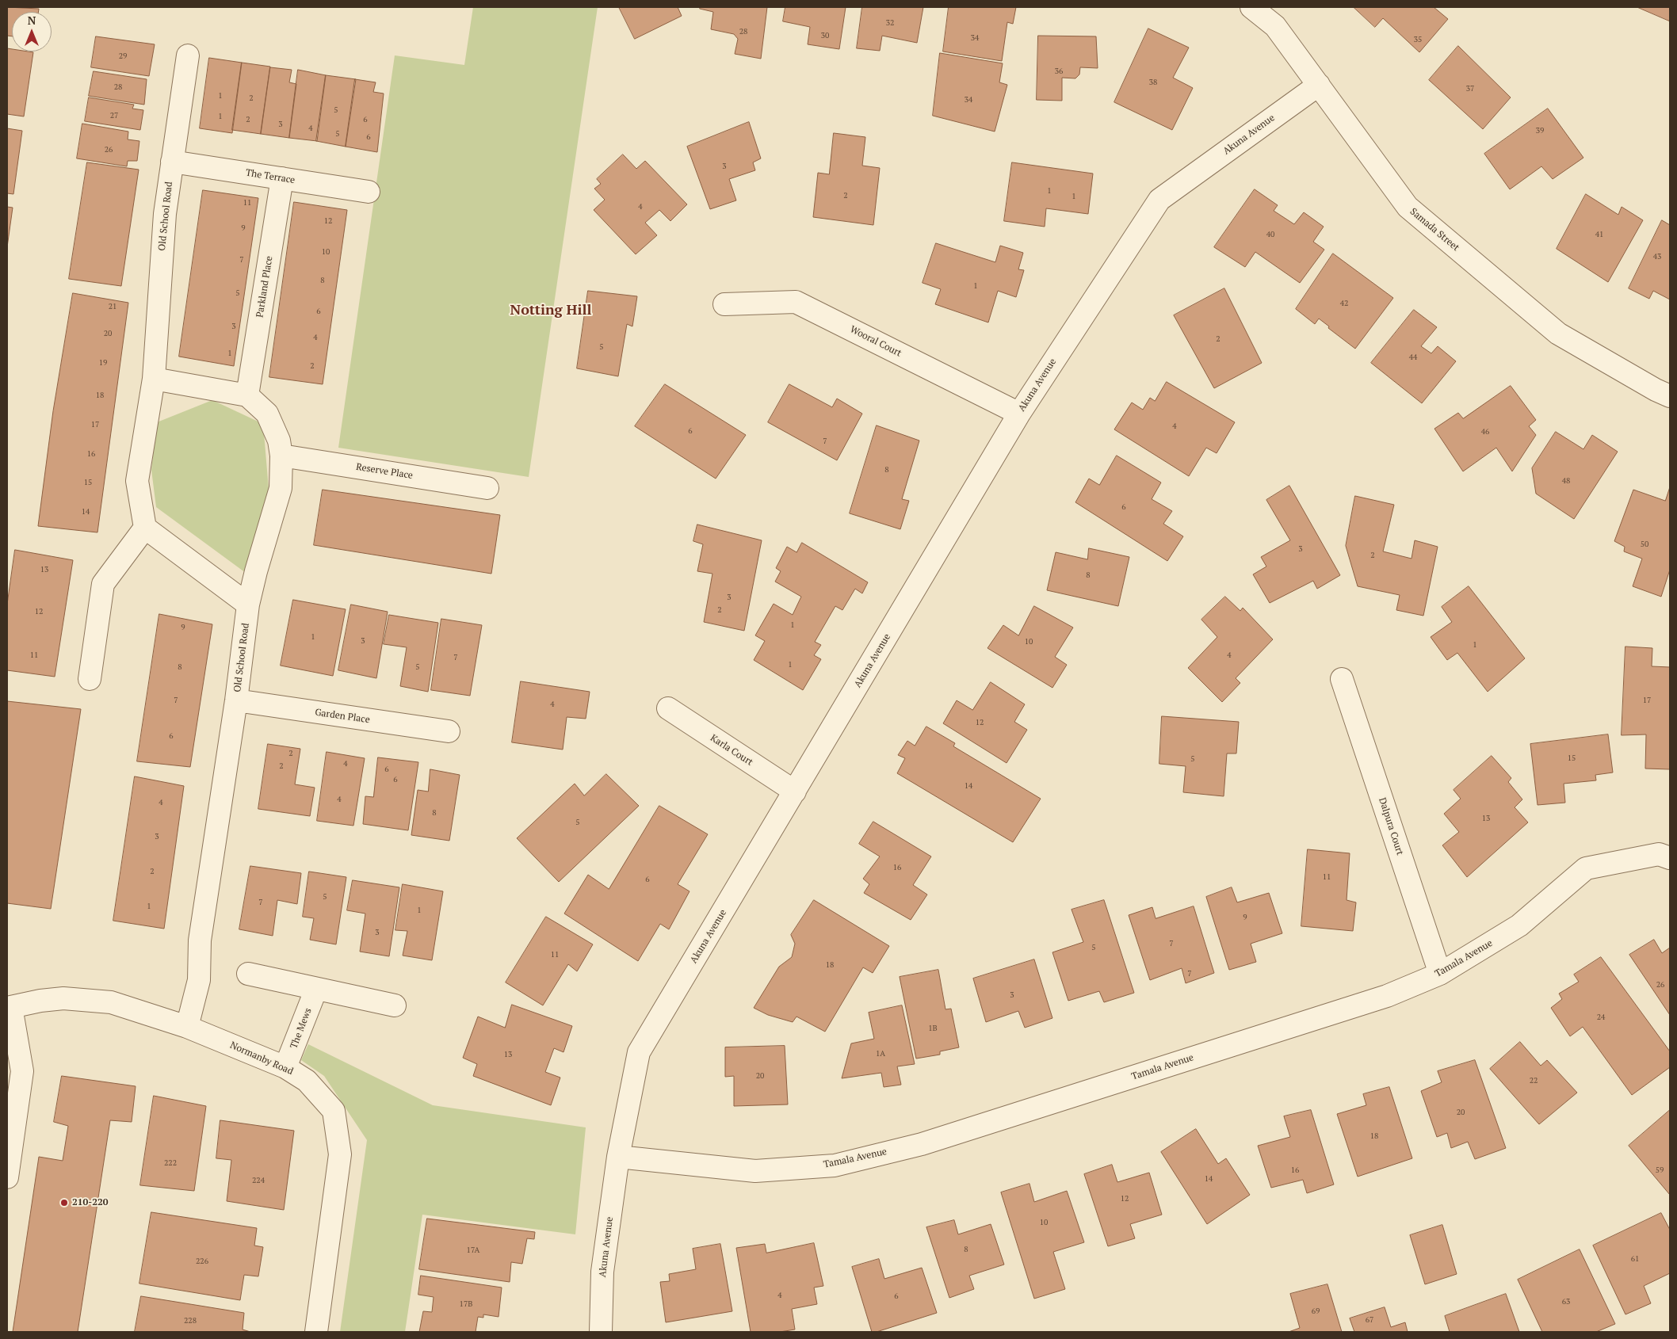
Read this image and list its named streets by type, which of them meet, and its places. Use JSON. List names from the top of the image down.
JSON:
{
  "streets": {
    "street": [
      "Akuna Avenue",
      "The Terrace",
      "Old School Road",
      "Samada Street",
      "Parkland Place",
      "Wooral Court",
      "Reserve Place",
      "Garden Place",
      "Karla Court",
      "Dalpura Court",
      "Tamala Avenue",
      "The Mews",
      "Normanby Road"
    ]
  },
  "crossings": [
    ["Akuna Avenue", "Samada Street"],
    ["Akuna Avenue", "Wooral Court"],
    ["Akuna Avenue", "Karla Court"],
    ["Akuna Avenue", "Tamala Avenue"],
    ["The Terrace", "Old School Road"],
    ["The Terrace", "Parkland Place"],
    ["Old School Road", "Parkland Place"],
    ["Old School Road", "Reserve Place"],
    ["Old School Road", "Garden Place"],
    ["Old School Road", "Normanby Road"],
    ["Dalpura Court", "Tamala Avenue"],
    ["The Mews", "Normanby Road"]
  ],
  "districts": ["Notting Hill"],
  "places": ["210-220"],
  "house_numbers": [
    "32",
    "28",
    "30",
    "34",
    "35",
    "29",
    "36",
    "38",
    "28",
    "37",
    "1",
    "2",
    "34",
    "5",
    "27",
    "1",
    "2",
    "6",
    "3",
    "4",
    "39",
    "5",
    "6",
    "26",
    "3",
    "1",
    "2",
    "1",
    "11",
    "4",
    "12",
    "9",
    "40",
    "41",
    "10",
    "43",
    "7",
    "8",
    "1",
    "5",
    "42",
    "21",
    "6",
    "3",
    "20",
    "4",
    "2",
    "5",
    "1",
    "44",
    "19",
    "2",
    "18",
    "17",
    "4",
    "6",
    "46",
    "7",
    "16",
    "8",
    "48",
    "15",
    "6",
    "14",
    "50",
    "3",
    "2",
    "13",
    "8",
    "3",
    "2",
    "12",
    "1",
    "9",
    "1",
    "3",
    "10",
    "1",
    "11",
    "4",
    "7",
    "1",
    "8",
    "5",
    "7",
    "17",
    "4",
    "12",
    "6",
    "2",
    "15",
    "5",
    "4",
    "2",
    "6",
    "6",
    "14",
    "4",
    "4",
    "8",
    "13",
    "5",
    "3",
    "16",
    "2",
    "11",
    "6",
    "5",
    "7",
    "1",
    "1",
    "9",
    "3",
    "7",
    "5",
    "11",
    "18",
    "7",
    "26",
    "3",
    "24",
    "1B",
    "1A",
    "13",
    "20",
    "22",
    "20",
    "18",
    "222",
    "16",
    "59",
    "14",
    "224",
    "12",
    "10",
    "8",
    "17A",
    "61",
    "226",
    "4",
    "6",
    "63",
    "17B",
    "69",
    "67",
    "228"
  ],
  "north": "top"
}
